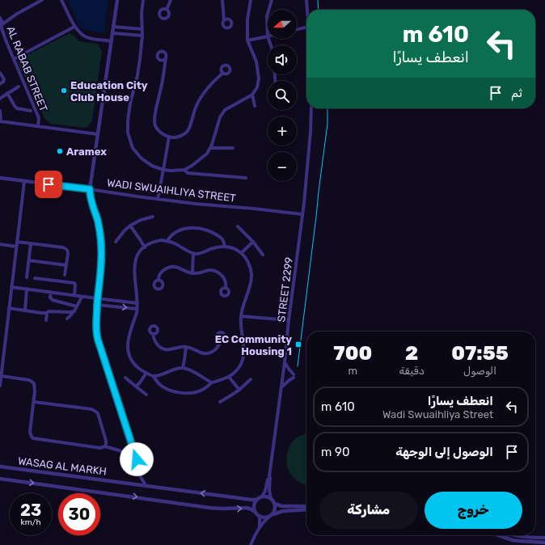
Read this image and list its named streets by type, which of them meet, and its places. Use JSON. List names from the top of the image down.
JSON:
{
  "streets": {
    "street": [
      "AL RABAB STREET",
      "WADI SWUAIHLIYA STREET",
      "STREET 2299",
      "WASAG AL MARKH"
    ]
  },
  "crossings": [
    ["WADI SWUAIHLIYA STREET", "STREET 2299"],
    ["STREET 2299", "WASAG AL MARKH"]
  ],
  "places": {
    "other": ["Education City Club House", "Aramex"],
    "transit": ["EC Community Housing 1"]
  },
  "north": "left",
  "page": {
    "map_buttons": ["+", "−"],
    "turn": ["610 m", "انعطف يسارًا"],
    "then": "ثم",
    "eta": [
      "07:55",
      "الوصول",
      "2",
      "دقيقة",
      "700",
      "m"
    ],
    "list": [
      {
        "name": "انعطف يسارًا",
        "note": "Wadi Swuaihliya Street",
        "value": "610 m"
      },
      {
        "name": "الوصول إلى الوجهة",
        "value": "90 m"
      }
    ],
    "buttons": ["خروج", "مشاركة"],
    "speed": "23 km/h",
    "limit": "30"
  }
}
